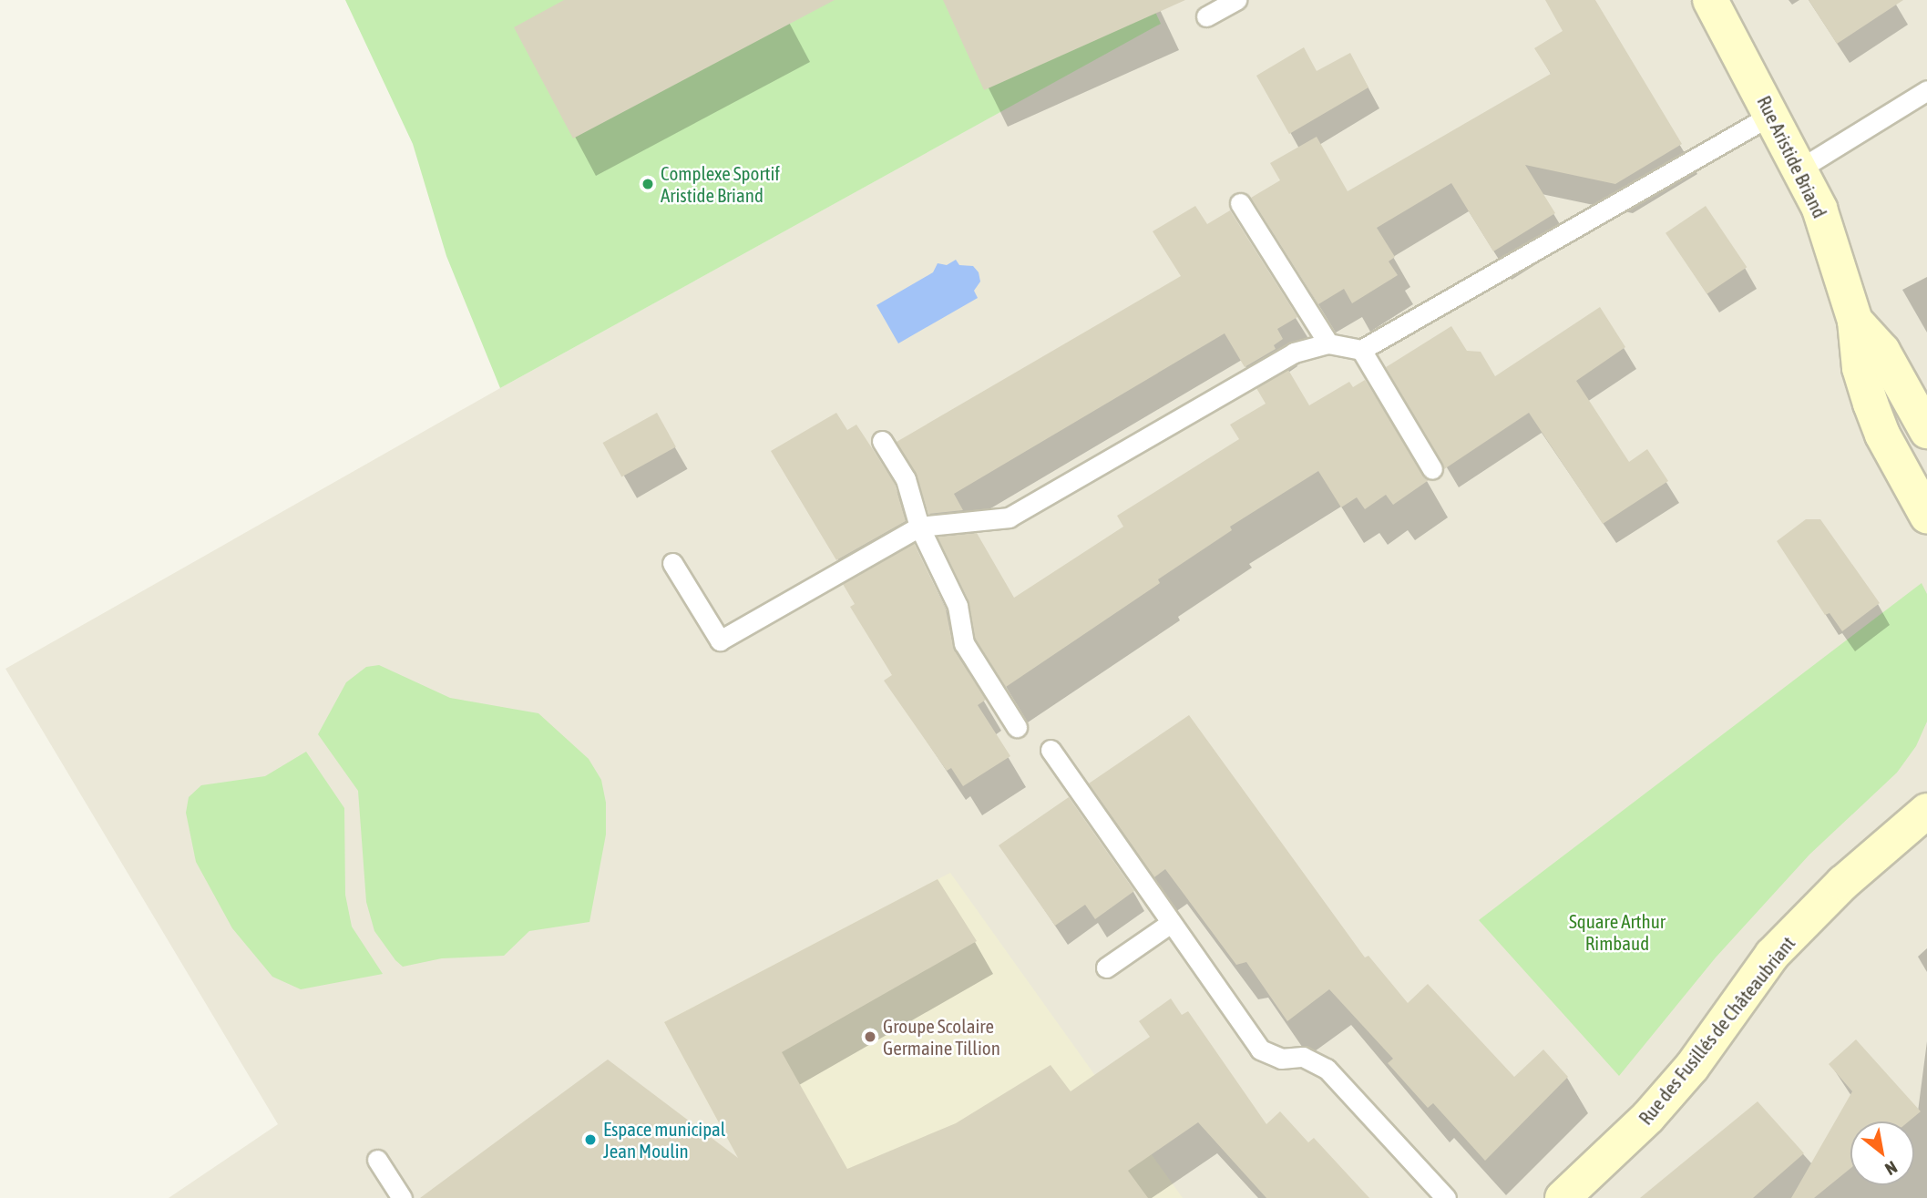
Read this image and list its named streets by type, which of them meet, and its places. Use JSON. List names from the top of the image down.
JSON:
{
  "streets": {
    "main road": ["Rue Aristide Briand", "Rue des Fusillés de Châteaubriant"]
  },
  "parks": ["Square Arthur Rimbaud"],
  "places": ["Complexe Sportif Aristide Briand", "Groupe Scolaire Germaine Tillion", "Espace municipal Jean Moulin"],
  "north": "bottom right"
}
